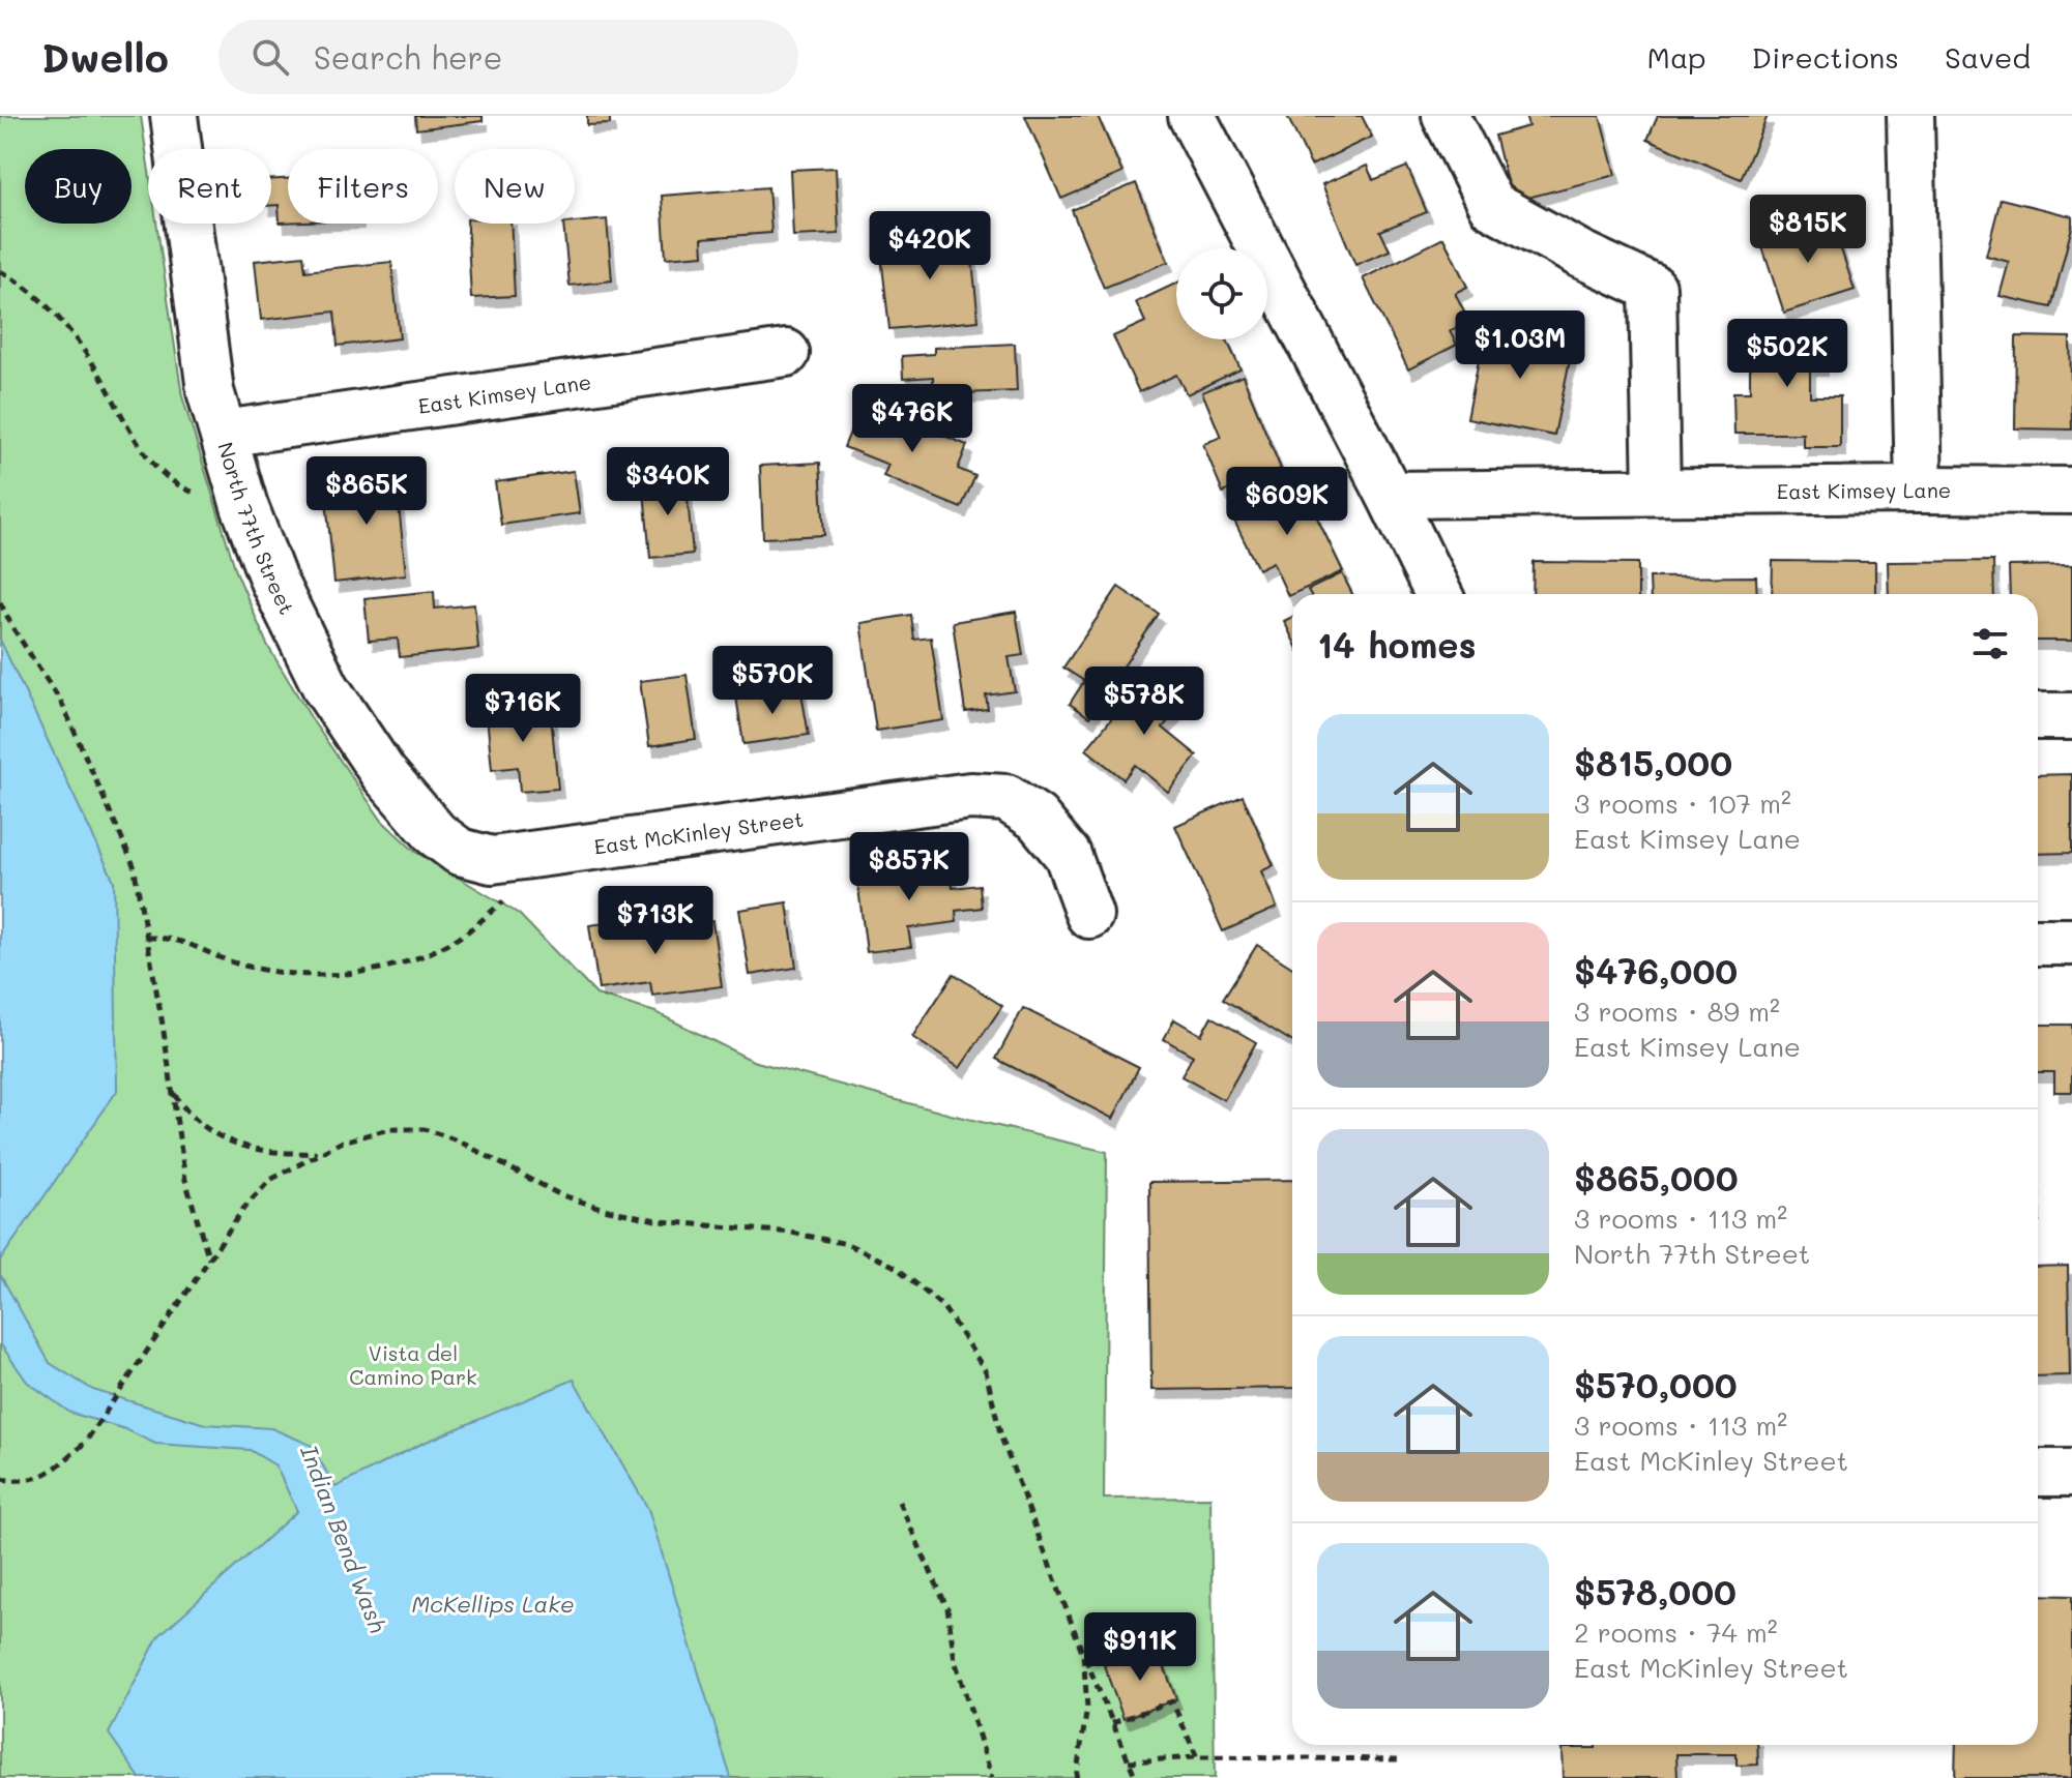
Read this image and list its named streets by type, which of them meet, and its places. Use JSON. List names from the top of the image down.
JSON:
{
  "streets": {
    "street": ["East Kimsey Lane", "North 77th Street", "East McKinley Street"]
  },
  "crossings": [
    ["East Kimsey Lane", "North 77th Street"],
    ["North 77th Street", "East McKinley Street"]
  ],
  "water": ["Indian Bend Wash", "McKellips Lake"],
  "parks": ["Vista del Camino Park"],
  "page": {
    "header": "Dwello",
    "search": "Search here",
    "nav": ["Map", "Directions", "Saved"],
    "chip": [
      "Buy",
      "Rent",
      "Filters",
      "New"
    ],
    "price": [
      "$815K",
      "$420K",
      "$1.03M",
      "$502K",
      "$476K",
      "$340K",
      "$865K",
      "$609K",
      "$570K",
      "$578K",
      "$716K",
      "$857K",
      "$713K",
      "$911K"
    ],
    "heading": "14 homes",
    "list": [
      {
        "name": "$815,000",
        "note": "3 rooms · 107 m² · East Kimsey Lane"
      },
      {
        "name": "$476,000",
        "note": "3 rooms · 89 m² · East Kimsey Lane"
      },
      {
        "name": "$865,000",
        "note": "3 rooms · 113 m² · North 77th Street"
      },
      {
        "name": "$570,000",
        "note": "3 rooms · 113 m² · East McKinley Street"
      },
      {
        "name": "$578,000",
        "note": "2 rooms · 74 m² · East McKinley Street"
      }
    ]
  }
}
